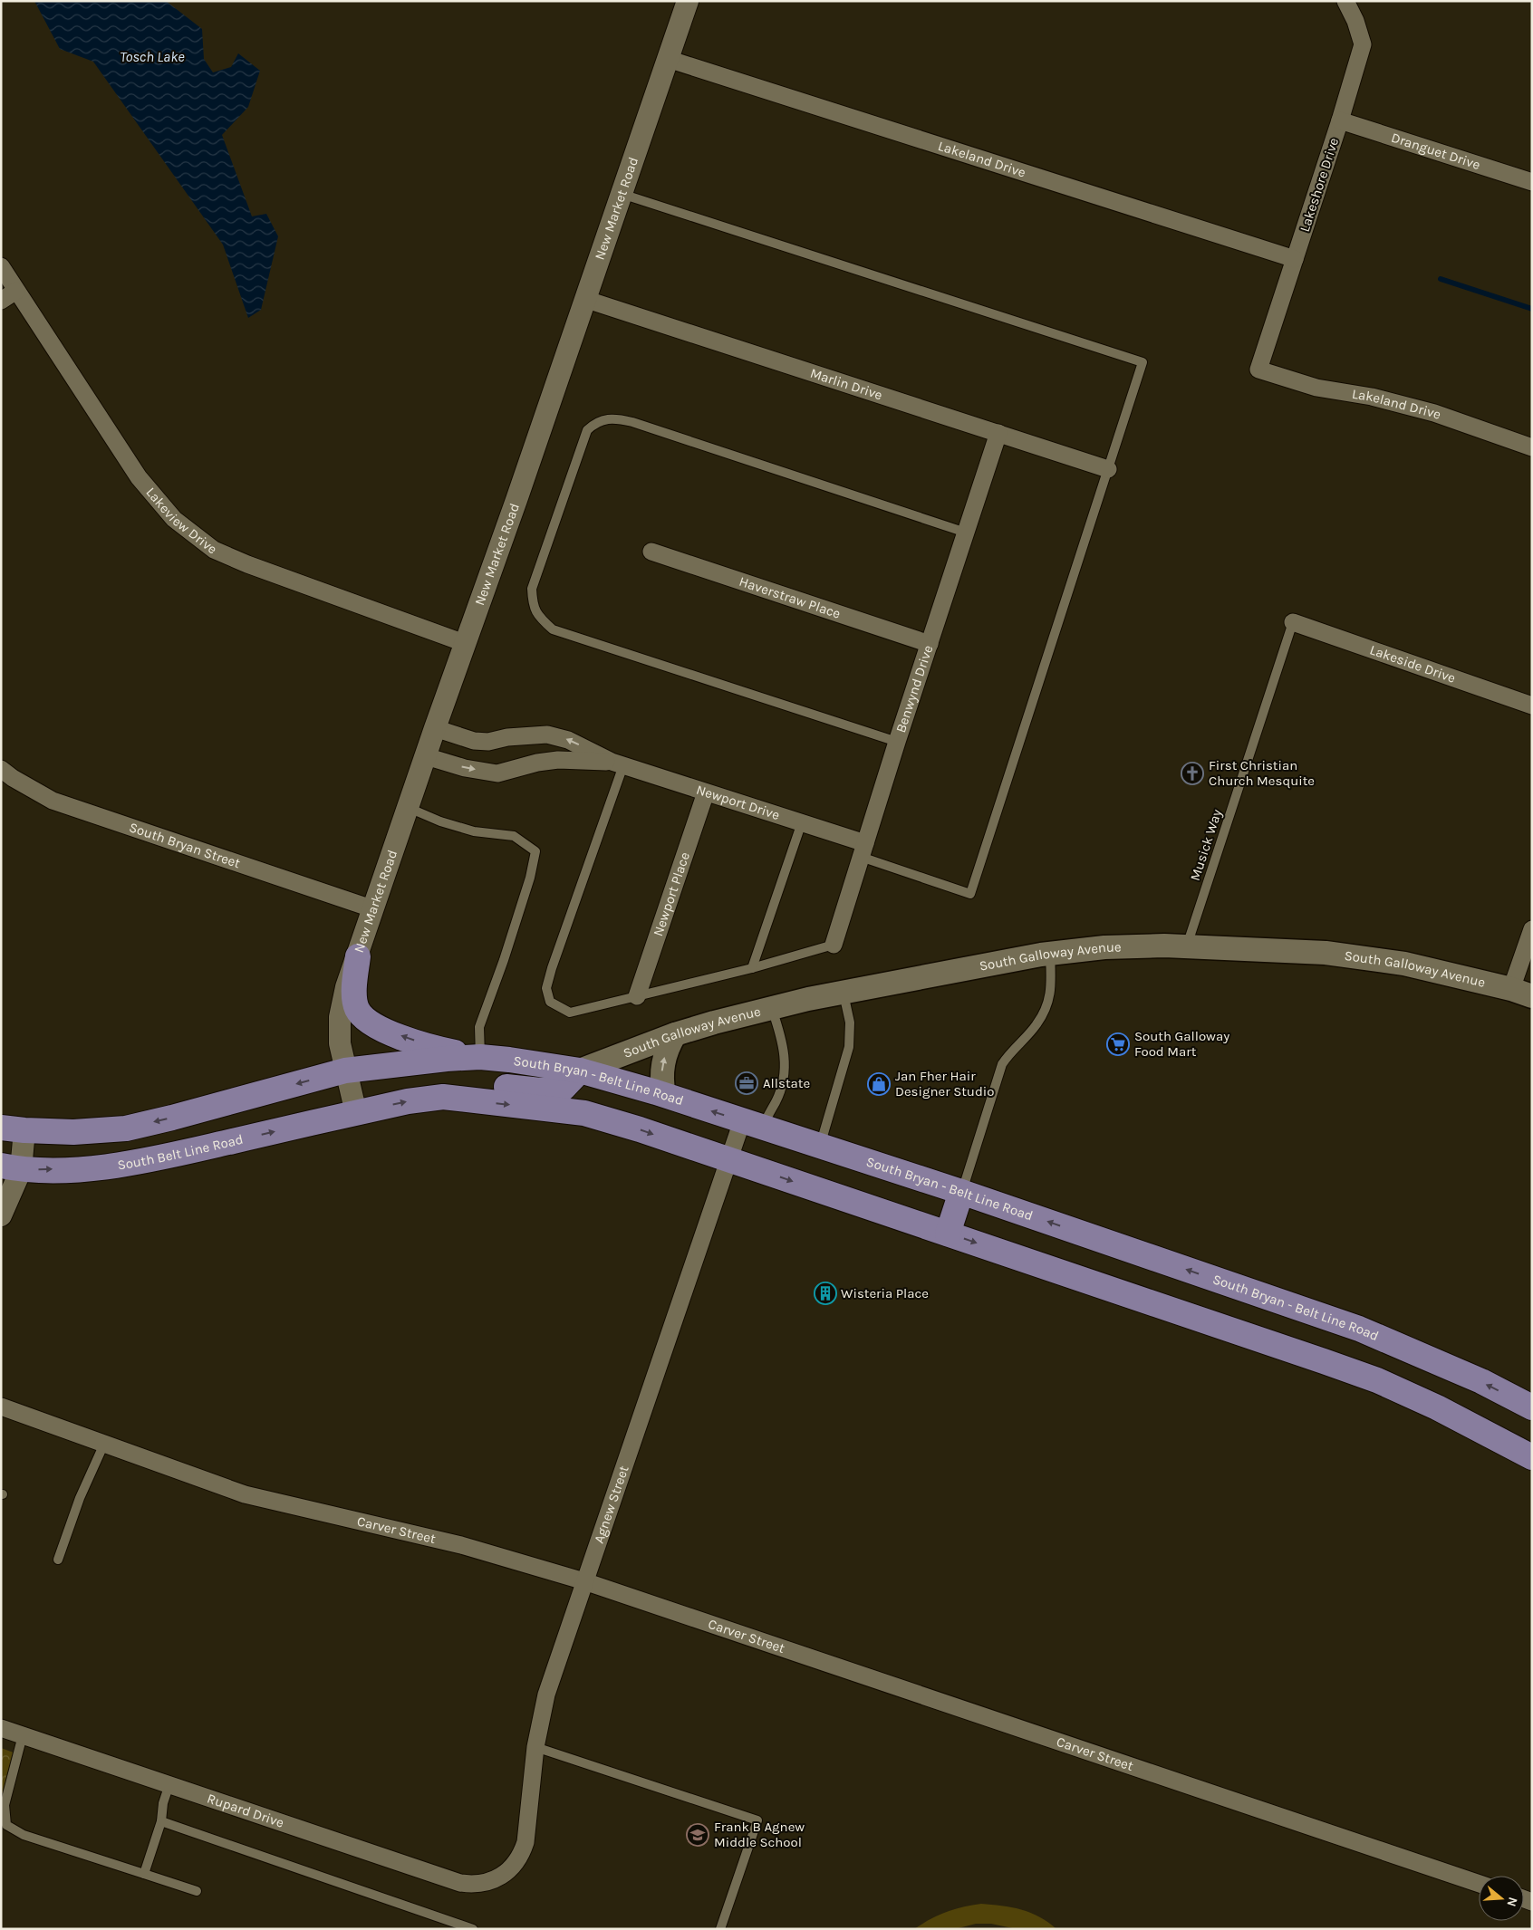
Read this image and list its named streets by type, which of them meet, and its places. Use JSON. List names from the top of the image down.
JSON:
{
  "streets": {
    "main road": ["South Galloway Avenue", "South Bryan - Belt Line Road", "South Belt Line Road"],
    "street": [
      "Dranguet Drive",
      "Lakeland Drive",
      "Lakeshore Drive",
      "New Market Road",
      "Marlin Drive",
      "Lakeview Drive",
      "Haverstraw Place",
      "Lakeside Drive",
      "Benwynd Drive",
      "Newport Drive",
      "South Bryan Street",
      "Newport Place",
      "Agnew Street",
      "Carver Street",
      "Rupard Drive"
    ],
    "lane": ["Musick Way"]
  },
  "crossings": [
    ["Dranguet Drive", "Lakeshore Drive"],
    ["Lakeland Drive", "Lakeshore Drive"],
    ["Lakeland Drive", "New Market Road"],
    ["New Market Road", "Marlin Drive"],
    ["New Market Road", "Lakeview Drive"],
    ["New Market Road", "Newport Drive"],
    ["New Market Road", "South Bryan Street"],
    ["New Market Road", "South Bryan - Belt Line Road"],
    ["New Market Road", "South Belt Line Road"],
    ["Marlin Drive", "Benwynd Drive"],
    ["Haverstraw Place", "Benwynd Drive"],
    ["Lakeside Drive", "Musick Way"],
    ["Benwynd Drive", "Newport Drive"],
    ["Newport Drive", "Newport Place"],
    ["Musick Way", "South Galloway Avenue"],
    ["South Galloway Avenue", "South Bryan - Belt Line Road"],
    ["South Galloway Avenue", "Agnew Street"],
    ["South Bryan - Belt Line Road", "Agnew Street"],
    ["Agnew Street", "Carver Street"],
    ["Agnew Street", "Rupard Drive"]
  ],
  "water": ["Tosch Lake"],
  "places": {
    "church": ["First Christian Church Mesquite"],
    "supermarket": ["South Galloway Food Mart"],
    "office": ["Allstate"],
    "shop": ["Jan Fher Hair Designer Studio"],
    "building": ["Wisteria Place"],
    "school or university": ["Frank B Agnew Middle School"]
  },
  "north": "right"
}
